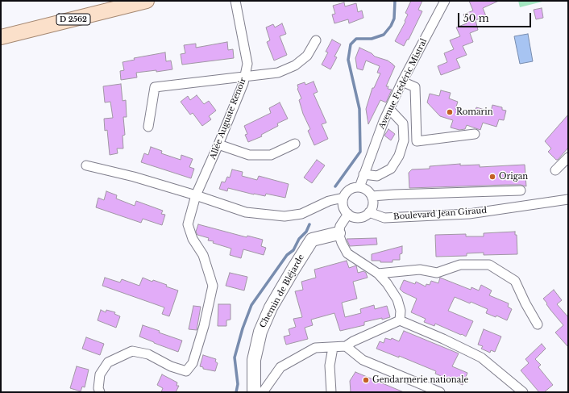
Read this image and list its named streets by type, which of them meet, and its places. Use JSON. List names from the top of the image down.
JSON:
{
  "streets": {
    "main road": ["D 2562"],
    "street": [
      "Avenue Frédéric Mistral",
      "Allée Auguste Renoir",
      "Boulevard Jean Giraud",
      "Chemin de Bléjarde"
    ]
  },
  "crossings": [
    ["Avenue Frédéric Mistral", "Boulevard Jean Giraud"]
  ],
  "places": ["Romarin", "Origan", "Gendarmerie nationale"],
  "scale_bar": "50 m"
}
